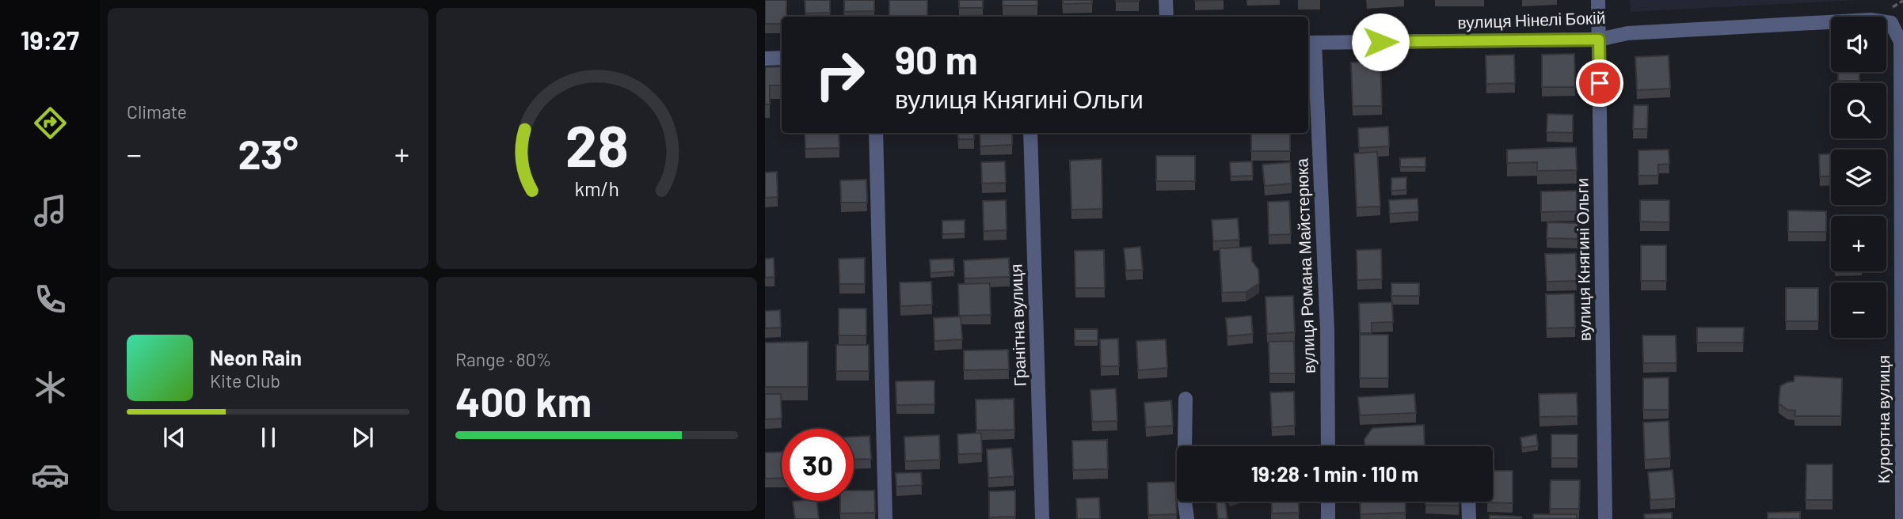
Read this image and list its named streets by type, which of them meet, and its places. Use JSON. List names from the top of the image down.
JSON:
{
  "streets": {
    "street": [
      "вулиця Нінелі Бокій",
      "вулиця Княгині Ольги",
      "вулиця Романа Майстерюка",
      "Гранітна вулиця",
      "Курортна вулиця"
    ]
  },
  "crossings": [
    ["вулиця Нінелі Бокій", "вулиця Княгині Ольги"],
    ["вулиця Нінелі Бокій", "вулиця Романа Майстерюка"],
    ["вулиця Нінелі Бокій", "Курортна вулиця"]
  ],
  "page": {
    "tabs": "19:27",
    "tile": [
      "Climate",
      ["Range · 80%", "400 km"]
    ],
    "map_buttons": ["+", "−"],
    "turn": ["90 m", "вулиця Княгині Ольги"],
    "heat": ["−", "23°", "+"],
    "song": ["Neon Rain", "Kite Club"],
    "limit": "30",
    "trip": "19:28 · 1 min · 110 m",
    "gauge": ["28", "km/h"]
  }
}
